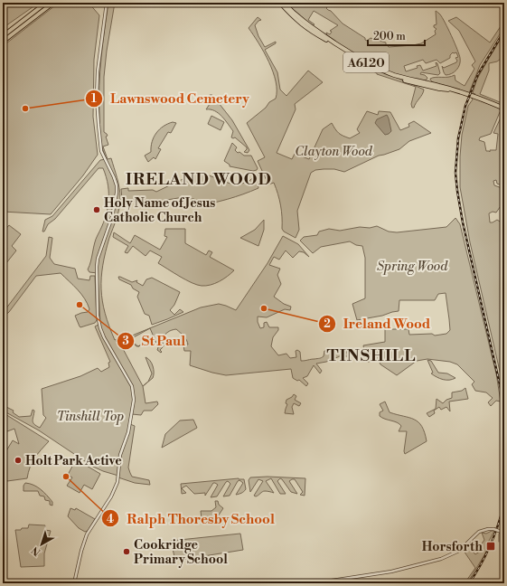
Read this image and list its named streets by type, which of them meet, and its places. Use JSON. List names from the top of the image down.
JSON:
{
  "streets": {
    "highway": ["A6120"]
  },
  "districts": ["IRELAND WOOD", "TINSHILL"],
  "parks": ["Clayton Wood", "Spring Wood", "Tinshill Top"],
  "places": {
    "other": [
      "Lawnswood Cemetery",
      "Holy Name of Jesus Catholic Church",
      "St Paul",
      "Ireland Wood",
      "Holt Park Active",
      "Ralph Thoresby School",
      "Cookridge Primary School"
    ],
    "transit": ["Horsforth"]
  },
  "scale_bar": "200 m",
  "north": "bottom left"
}
